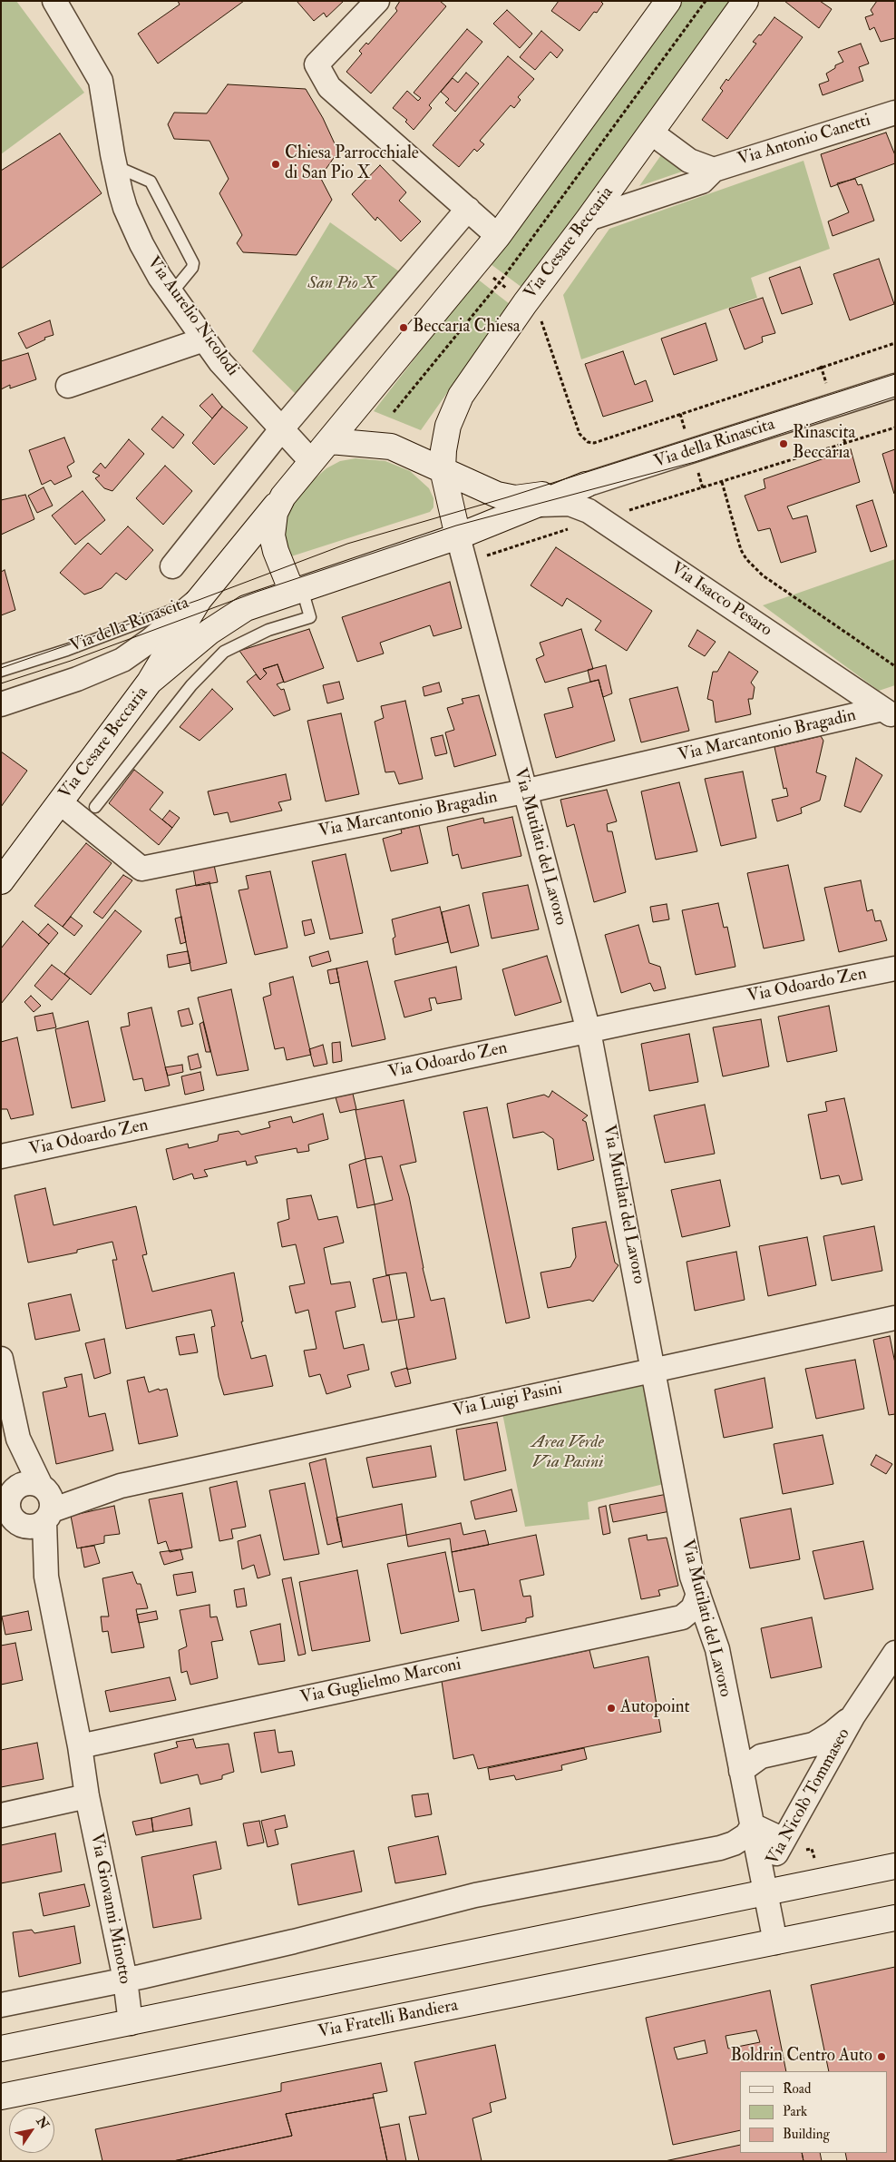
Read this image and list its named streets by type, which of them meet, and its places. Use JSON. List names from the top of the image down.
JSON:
{
  "streets": {
    "street": [
      "Via Antonio Canetti",
      "Via Cesare Beccaria",
      "Via Aurelio Nicolodi",
      "Via della Rinascita",
      "Via Isacco Pesaro",
      "Via Marcantonio Bragadin",
      "Via Mutilati del Lavoro",
      "Via Odoardo Zen",
      "Via Luigi Pasini",
      "Via Guglielmo Marconi",
      "Via Nicolò Tommaseo",
      "Via Giovanni Minotto",
      "Via Fratelli Bandiera"
    ]
  },
  "crossings": [
    ["Via Antonio Canetti", "Via Cesare Beccaria"],
    ["Via Cesare Beccaria", "Via della Rinascita"],
    ["Via Cesare Beccaria", "Via Marcantonio Bragadin"],
    ["Via Cesare Beccaria", "Via Mutilati del Lavoro"],
    ["Via Isacco Pesaro", "Via Marcantonio Bragadin"],
    ["Via Marcantonio Bragadin", "Via Mutilati del Lavoro"],
    ["Via Mutilati del Lavoro", "Via Odoardo Zen"],
    ["Via Mutilati del Lavoro", "Via Luigi Pasini"],
    ["Via Mutilati del Lavoro", "Via Nicolò Tommaseo"],
    ["Via Luigi Pasini", "Via Giovanni Minotto"],
    ["Via Guglielmo Marconi", "Via Giovanni Minotto"]
  ],
  "parks": ["San Pio X", "Area Verde Via Pasini"],
  "places": [
    "Chiesa Parrocchiale di San Pio X",
    "Beccaria Chiesa",
    "Rinascita Beccaria",
    "Autopoint",
    "Boldrin Centro Auto"
  ],
  "legend": ["Road", "Park", "Building"],
  "north": "top right"
}
